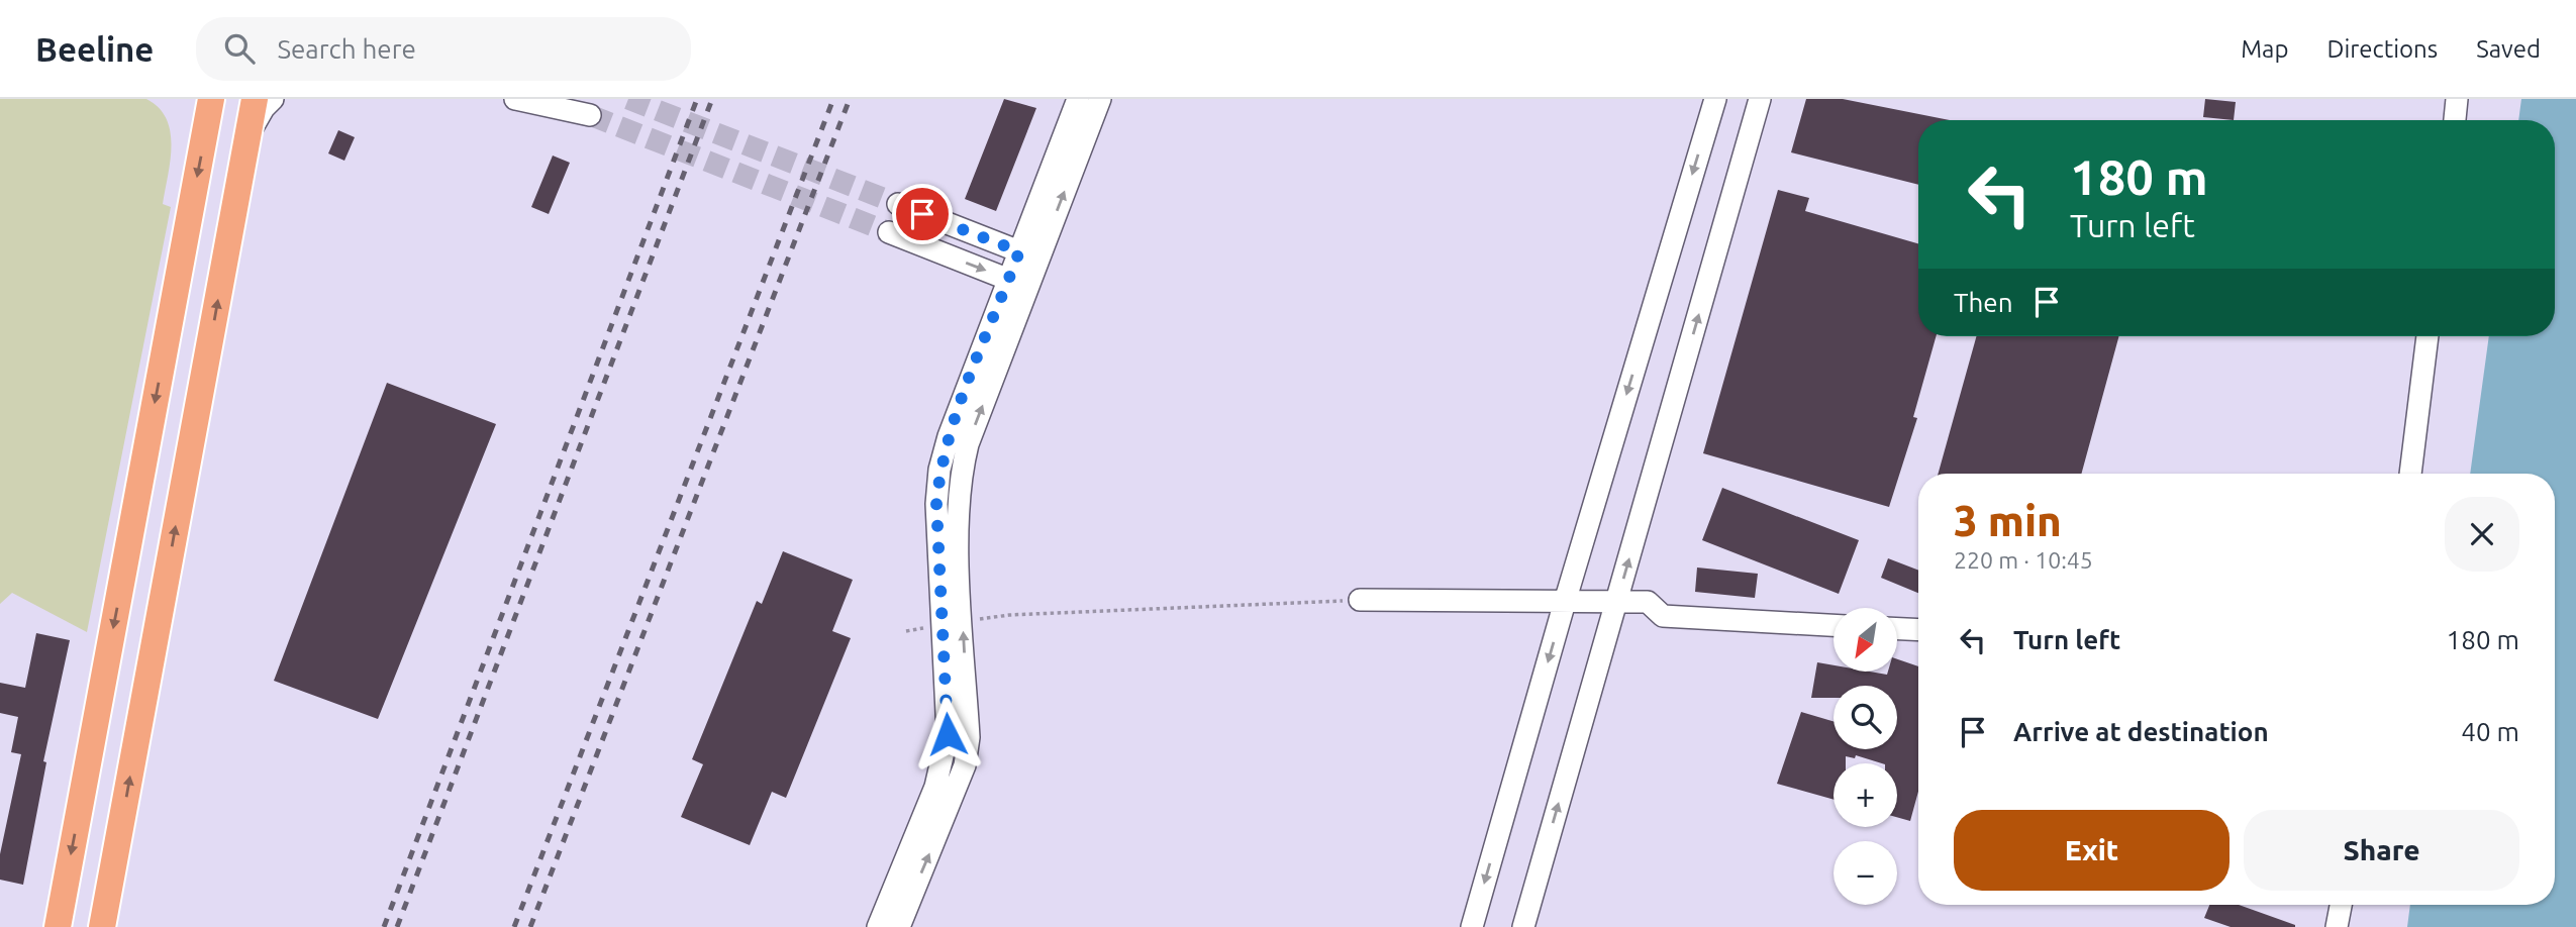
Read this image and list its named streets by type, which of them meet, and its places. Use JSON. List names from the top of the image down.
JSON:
{
  "north": "bottom left",
  "page": {
    "header": "Beeline",
    "search": "Search here",
    "nav": ["Map", "Directions", "Saved"],
    "turn": ["180 m", "Turn left"],
    "then": "Then",
    "heading": ["3 min", "220 m · 10:45"],
    "list": [
      {
        "name": "Turn left",
        "value": "180 m"
      },
      {
        "name": "Arrive at destination",
        "value": "40 m"
      }
    ],
    "map_buttons": ["+", "−"],
    "buttons": ["Exit", "Share"]
  }
}
